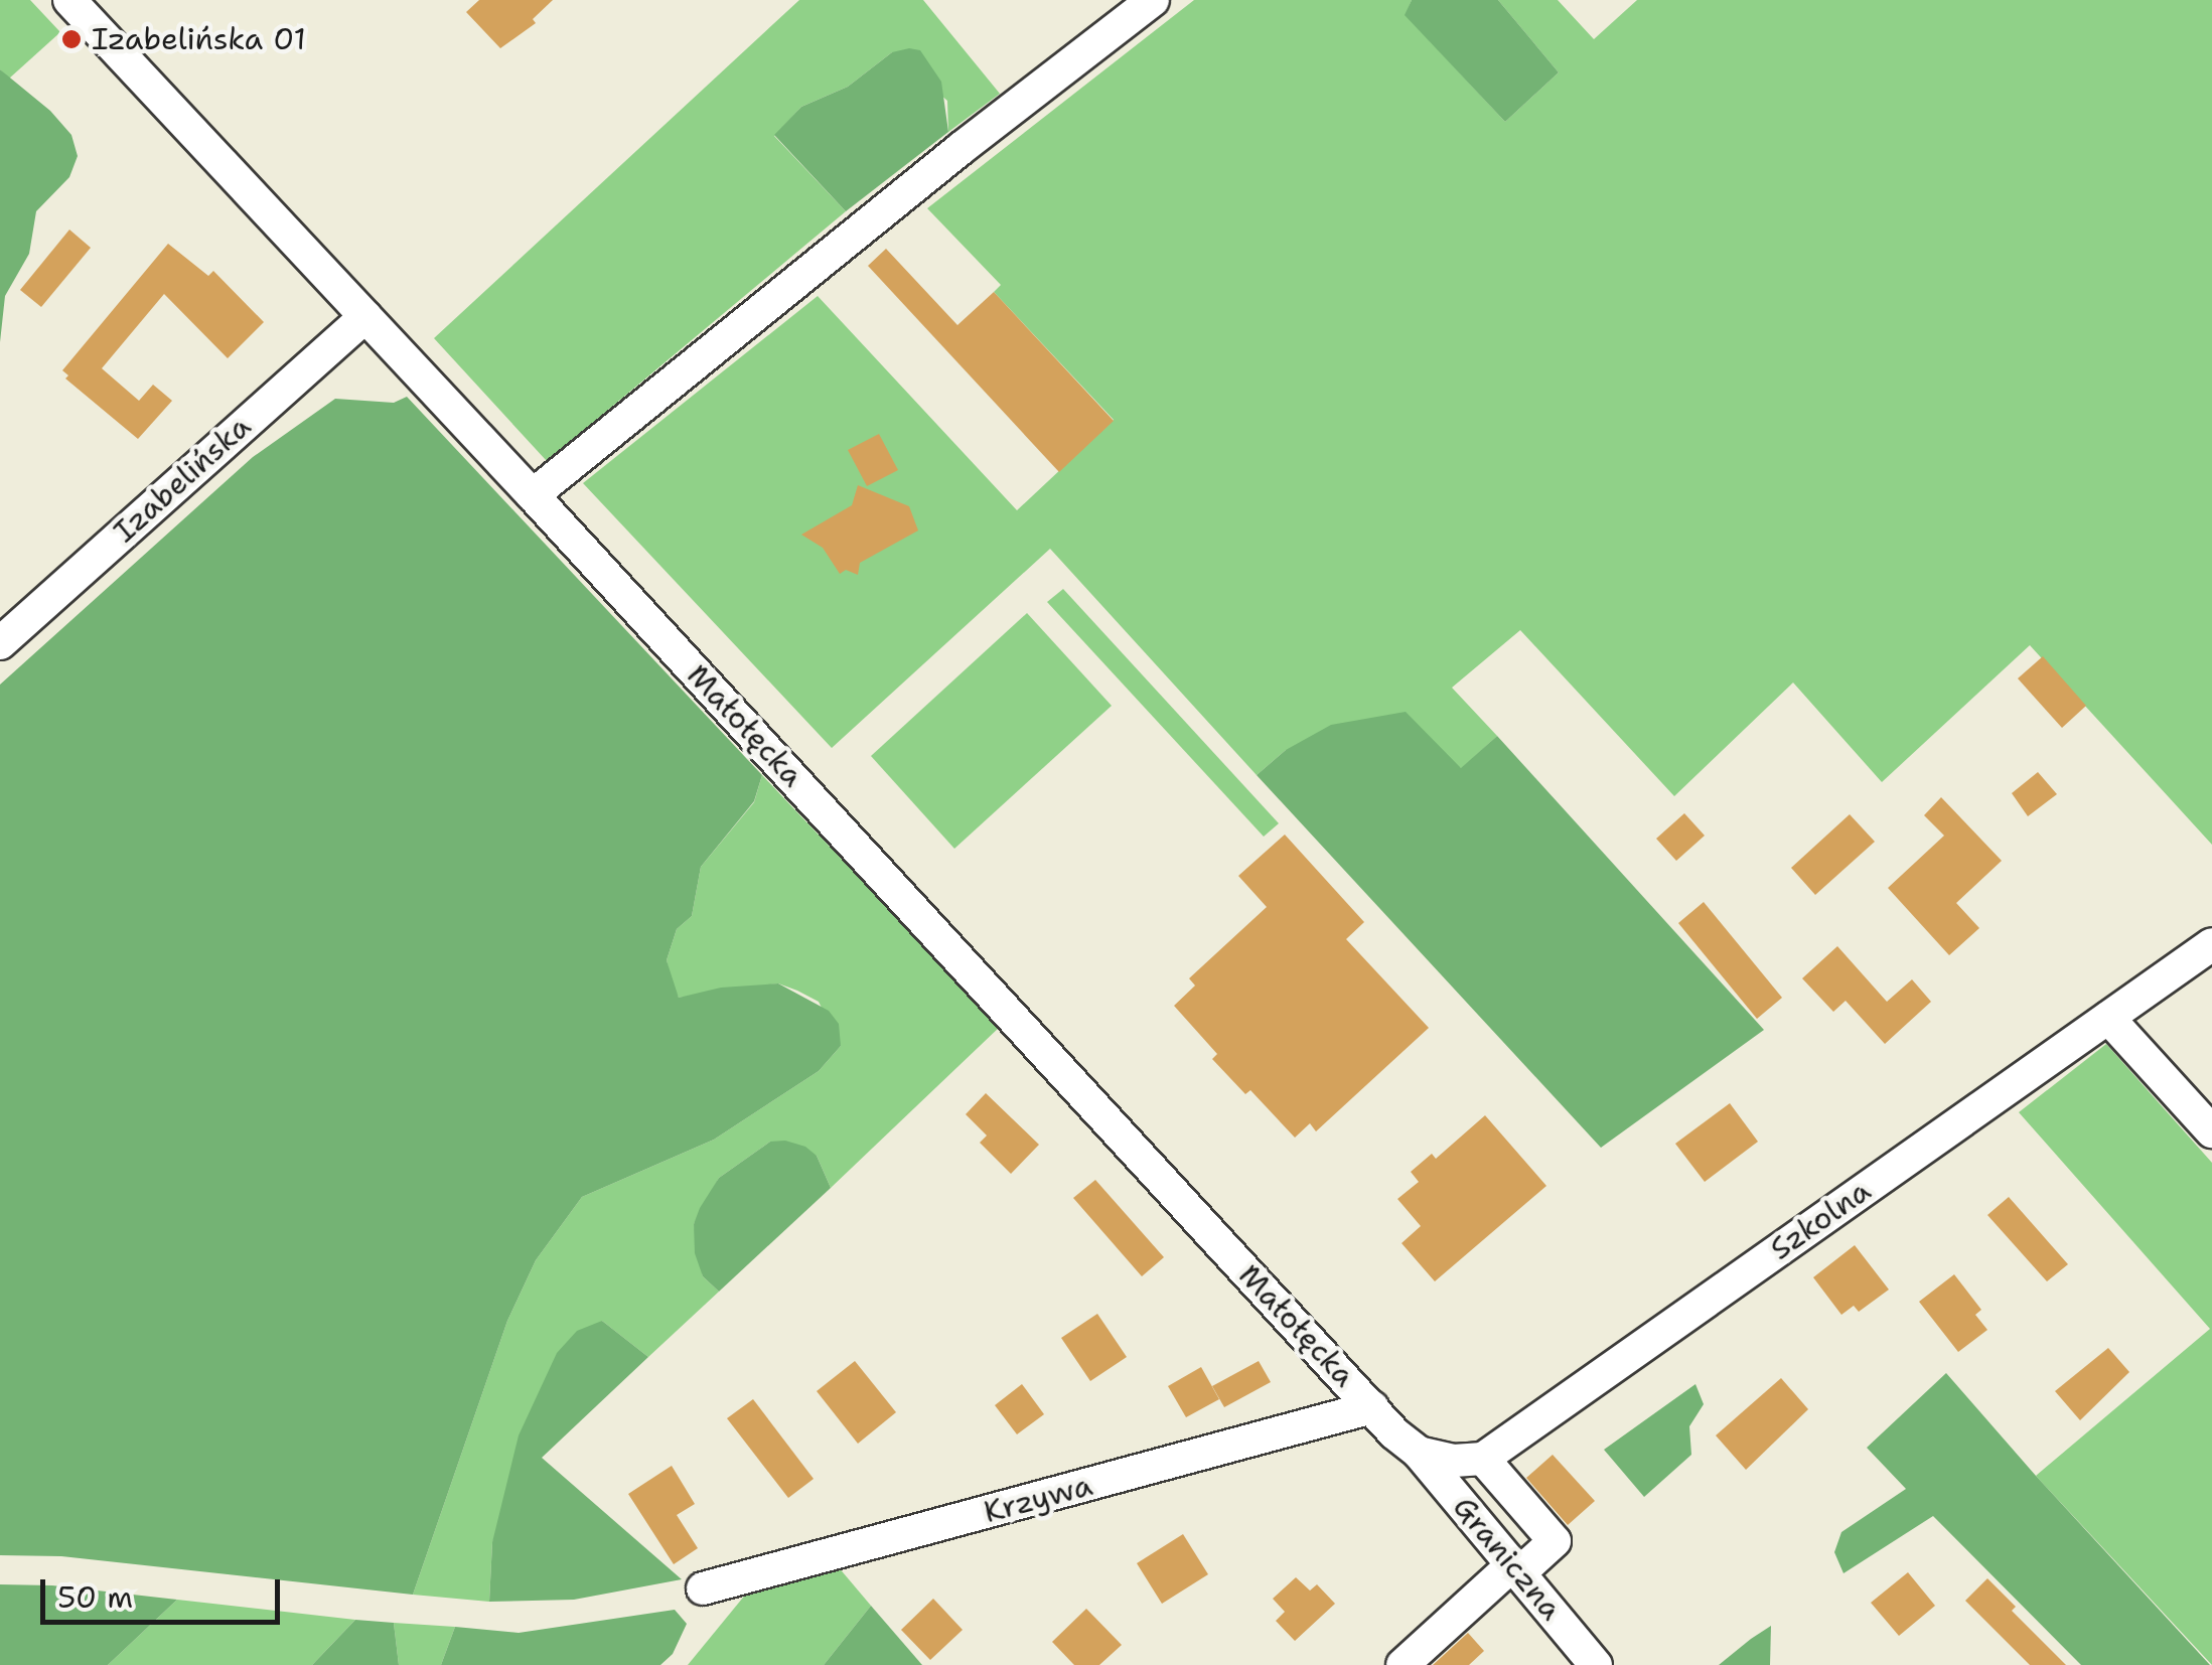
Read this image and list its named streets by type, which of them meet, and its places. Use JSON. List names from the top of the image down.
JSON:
{
  "streets": {
    "street": [
      "Izabelińska",
      "Małołęcka",
      "Szkolna",
      "Krzywa",
      "Graniczna"
    ]
  },
  "crossings": [
    ["Izabelińska", "Małołęcka"],
    ["Małołęcka", "Krzywa"],
    ["Małołęcka", "Graniczna"]
  ],
  "places": ["Izabelińska 01"],
  "scale_bar": "50 m"
}
